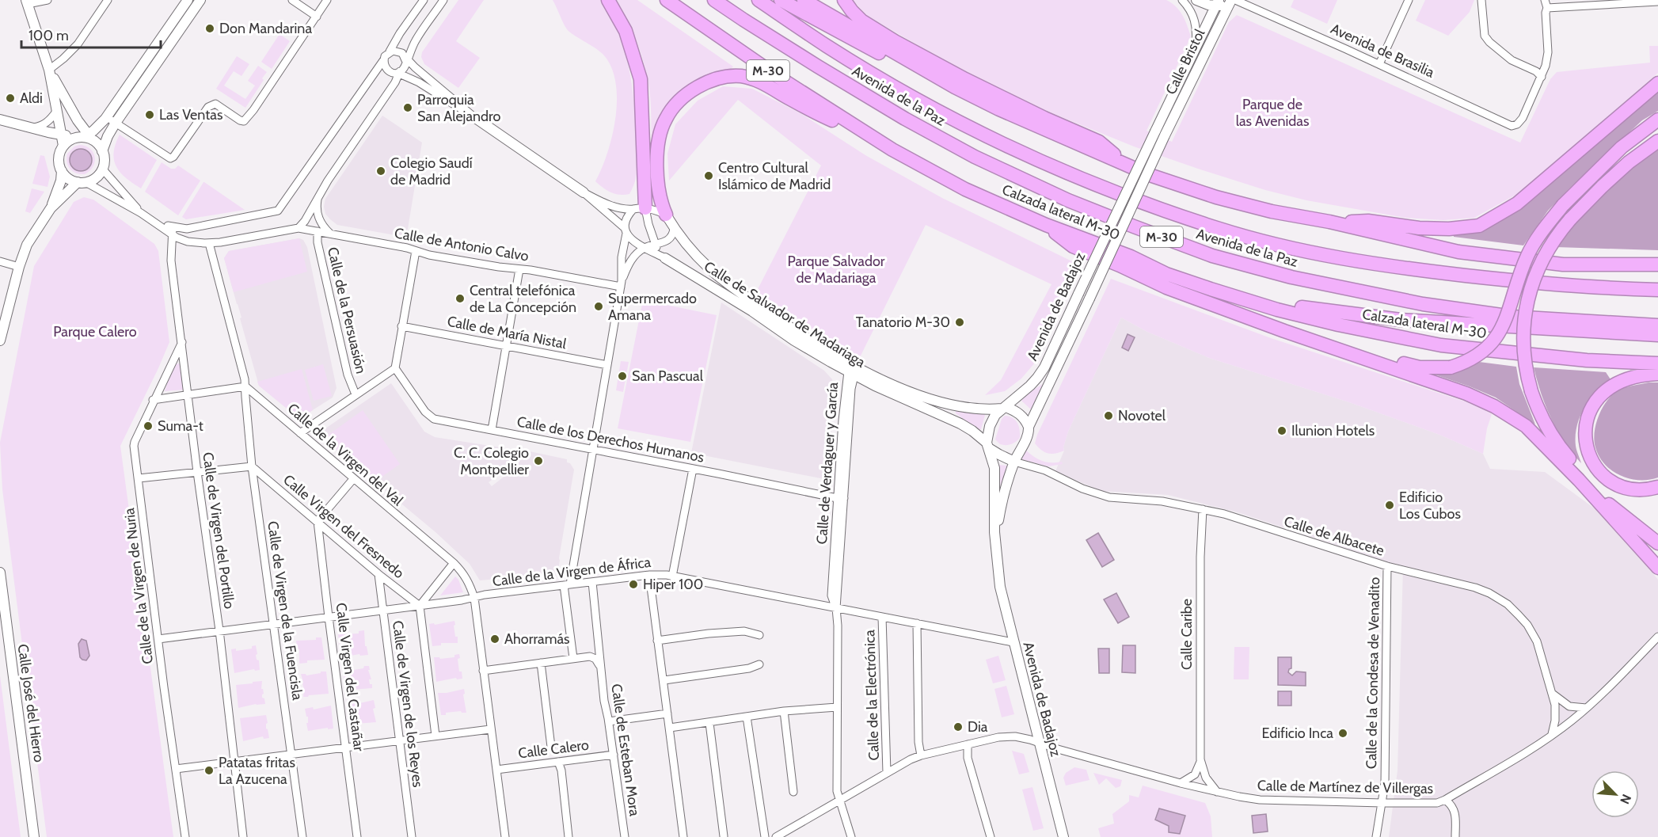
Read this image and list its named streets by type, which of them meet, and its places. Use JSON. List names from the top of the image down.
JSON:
{
  "streets": {
    "highway": ["M-30", "Avenida de la Paz", "Calzada lateral M-30"],
    "street": [
      "Avenida de Brasilia",
      "Calle Bristol",
      "Calle de Antonio Calvo",
      "Avenida de Badajoz",
      "Calle de la Persuasión",
      "Calle de Salvador de Madariaga",
      "Calle de María Nistal",
      "Calle de los Derechos Humanos",
      "Calle de la Virgen del Val",
      "Calle de Verdaguer y García",
      "Calle Virgen del Fresnedo",
      "Calle de Virgen del Portillo",
      "Calle de Albacete",
      "Calle de la Virgen de África",
      "Calle de la Virgen de Nuria",
      "Calle de Virgen de la Fuencisla",
      "Calle Caribe",
      "Calle de la Condesa de Venadito",
      "Calle Virgen del Castañar",
      "Calle de la Electrónica",
      "Calle José del Hierro",
      "Calle de Virgen de los Reyes",
      "Calle Calero",
      "Calle de Esteban Mora",
      "Calle de Martínez de Villergas"
    ]
  },
  "crossings": [
    ["Calle Bristol", "Avenida de Badajoz"],
    ["Calle de Antonio Calvo", "Calle de la Persuasión"],
    ["Calle de Antonio Calvo", "Calle de Virgen del Portillo"],
    ["Avenida de Badajoz", "Calle de Salvador de Madariaga"],
    ["Avenida de Badajoz", "Calle de Albacete"],
    ["Avenida de Badajoz", "Calle de la Virgen de África"],
    ["Avenida de Badajoz", "Calle de Martínez de Villergas"],
    ["Calle de Salvador de Madariaga", "Calle de Verdaguer y García"],
    ["Calle de Salvador de Madariaga", "Calle de Albacete"],
    ["Calle de los Derechos Humanos", "Calle de Verdaguer y García"],
    ["Calle de la Virgen del Val", "Calle de la Virgen de África"],
    ["Calle de la Virgen del Val", "Calle de Virgen de la Fuencisla"],
    ["Calle de la Virgen del Val", "Calle Calero"],
    ["Calle de Verdaguer y García", "Calle de la Virgen de África"],
    ["Calle de Verdaguer y García", "Calle de Martínez de Villergas"],
    ["Calle Virgen del Fresnedo", "Calle de la Virgen de África"],
    ["Calle Virgen del Fresnedo", "Calle de Virgen de la Fuencisla"],
    ["Calle Virgen del Fresnedo", "Calle Virgen del Castañar"],
    ["Calle Virgen del Fresnedo", "Calle de Virgen de los Reyes"],
    ["Calle de Virgen del Portillo", "Calle de la Virgen de África"],
    ["Calle de Virgen del Portillo", "Calle de la Virgen de Nuria"],
    ["Calle de Albacete", "Calle Caribe"],
    ["Calle de Albacete", "Calle de la Condesa de Venadito"],
    ["Calle de Albacete", "Calle de Martínez de Villergas"],
    ["Calle de la Virgen de África", "Calle de la Virgen de Nuria"],
    ["Calle de la Virgen de África", "Calle de Virgen de la Fuencisla"],
    ["Calle de la Virgen de África", "Calle Virgen del Castañar"],
    ["Calle de la Virgen de África", "Calle de la Electrónica"],
    ["Calle de la Virgen de África", "Calle de Virgen de los Reyes"],
    ["Calle de la Virgen de África", "Calle de Esteban Mora"],
    ["Calle Caribe", "Calle de Martínez de Villergas"],
    ["Calle de la Condesa de Venadito", "Calle de Martínez de Villergas"],
    ["Calle de la Electrónica", "Calle de Martínez de Villergas"],
    ["Calle Calero", "Calle de Esteban Mora"]
  ],
  "parks": ["Parque de las Avenidas", "Parque Salvador de Madariaga", "Parque Calero"],
  "places": [
    "Don Mandarina",
    "Aldi",
    "Parroquia San Alejandro",
    "Las Ventas",
    "Colegio Saudí de Madrid",
    "Centro Cultural Islámico de Madrid",
    "Central telefónica de La Concepción",
    "Supermercado Amana",
    "Tanatorio M-30",
    "San Pascual",
    "Novotel",
    "Suma-t",
    "Ilunion Hotels",
    "C. C. Colegio Montpellier",
    "Edificio Los Cubos",
    "Hiper 100",
    "Ahorramás",
    "Dia",
    "Edificio Inca",
    "Patatas fritas La Azucena"
  ],
  "scale_bar": "100 m",
  "north": "bottom right"
}
